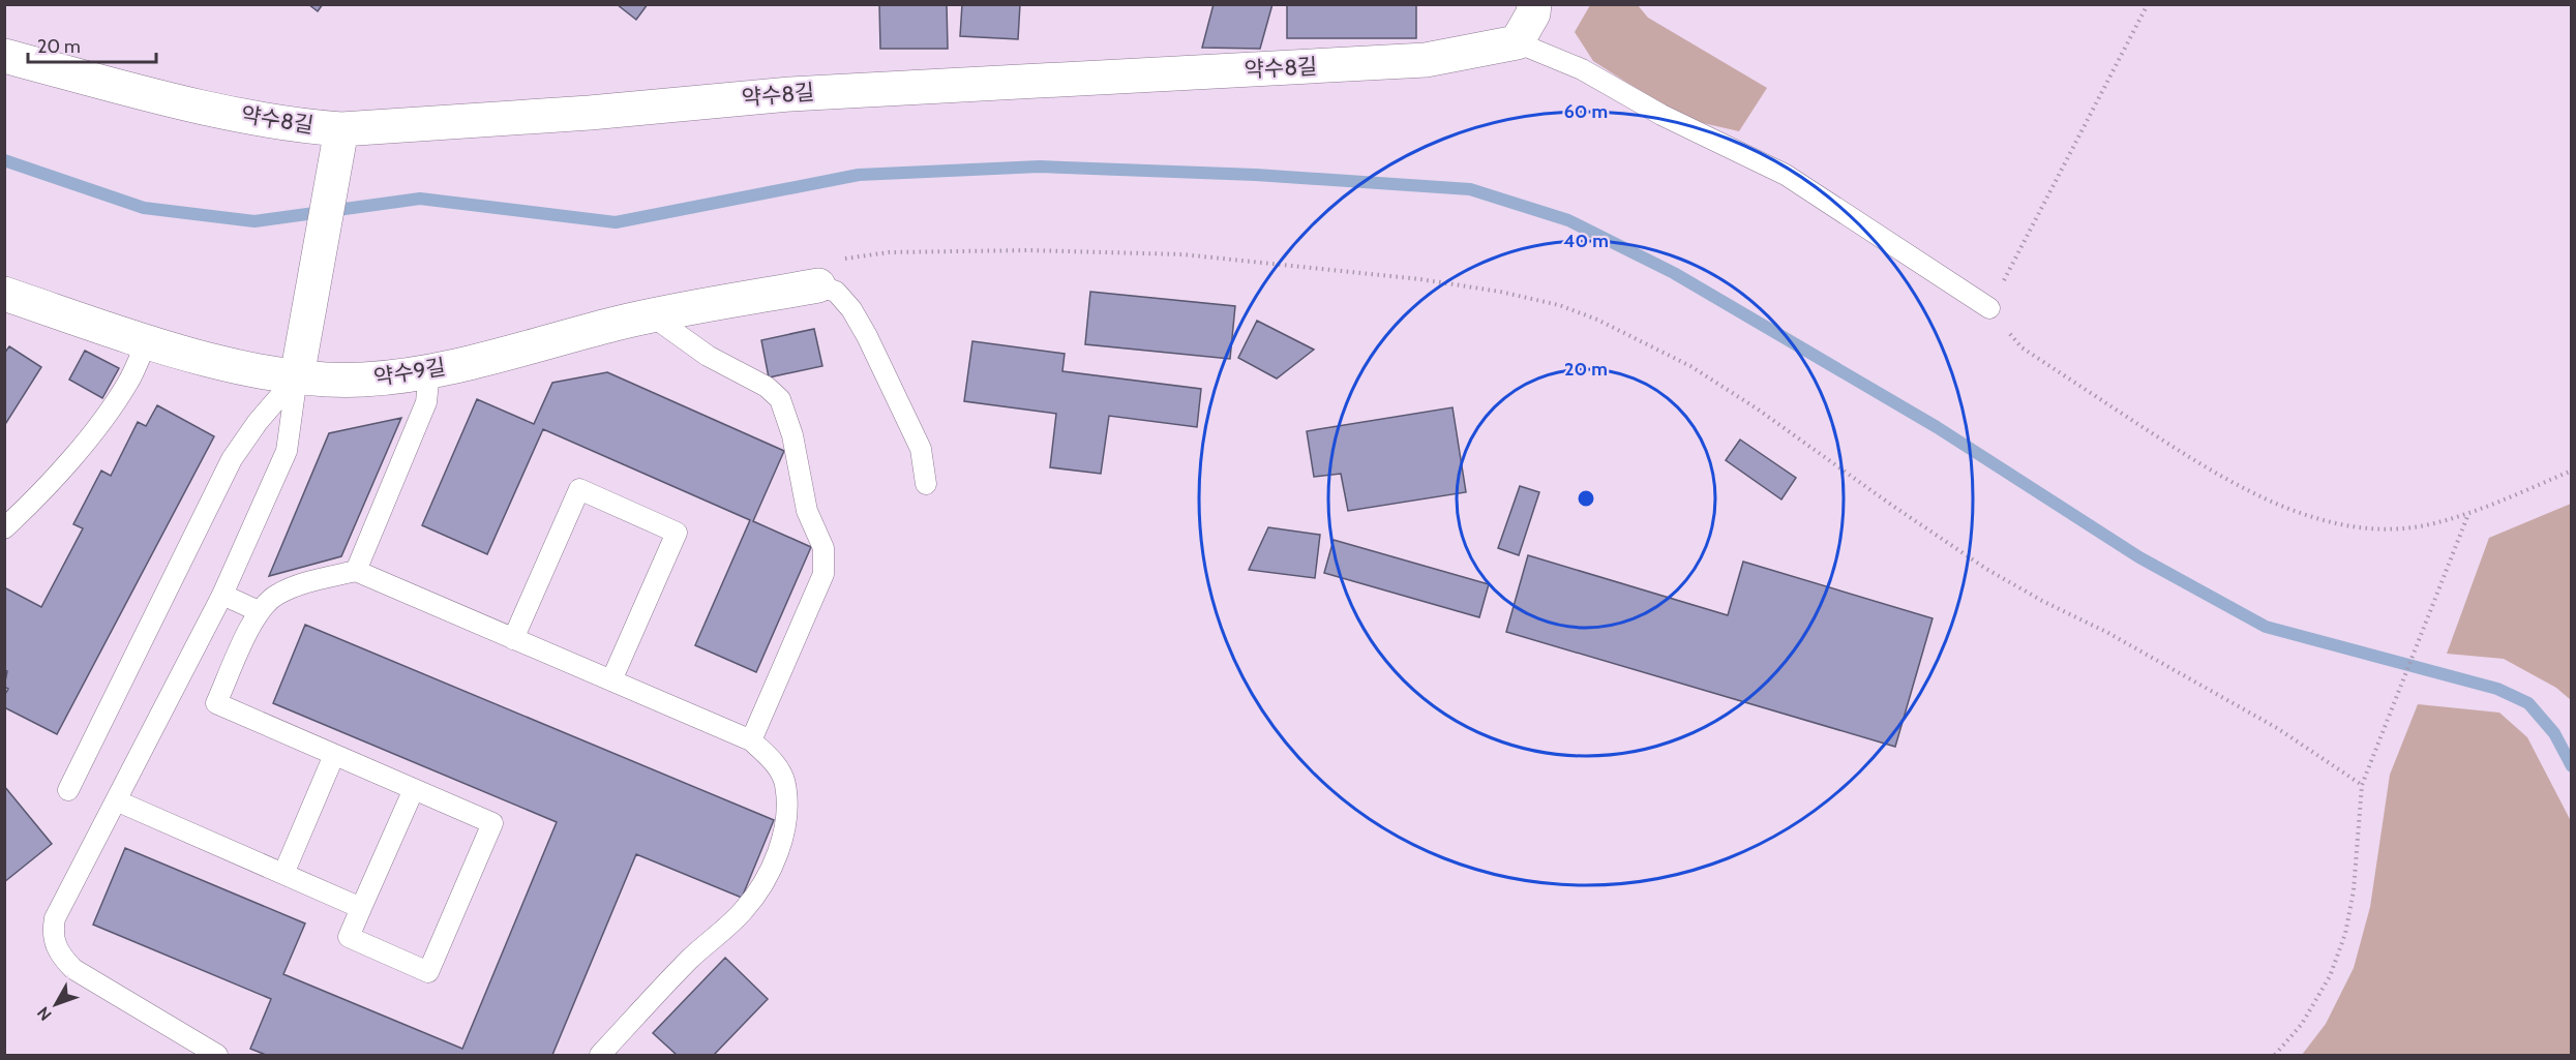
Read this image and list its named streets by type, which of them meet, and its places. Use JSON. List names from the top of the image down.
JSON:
{
  "streets": {
    "street": ["약수8길", "약수9길"]
  },
  "scale_bar": "20 m",
  "north": "bottom left",
  "rings": ["60 m", "40 m", "20 m"]
}
